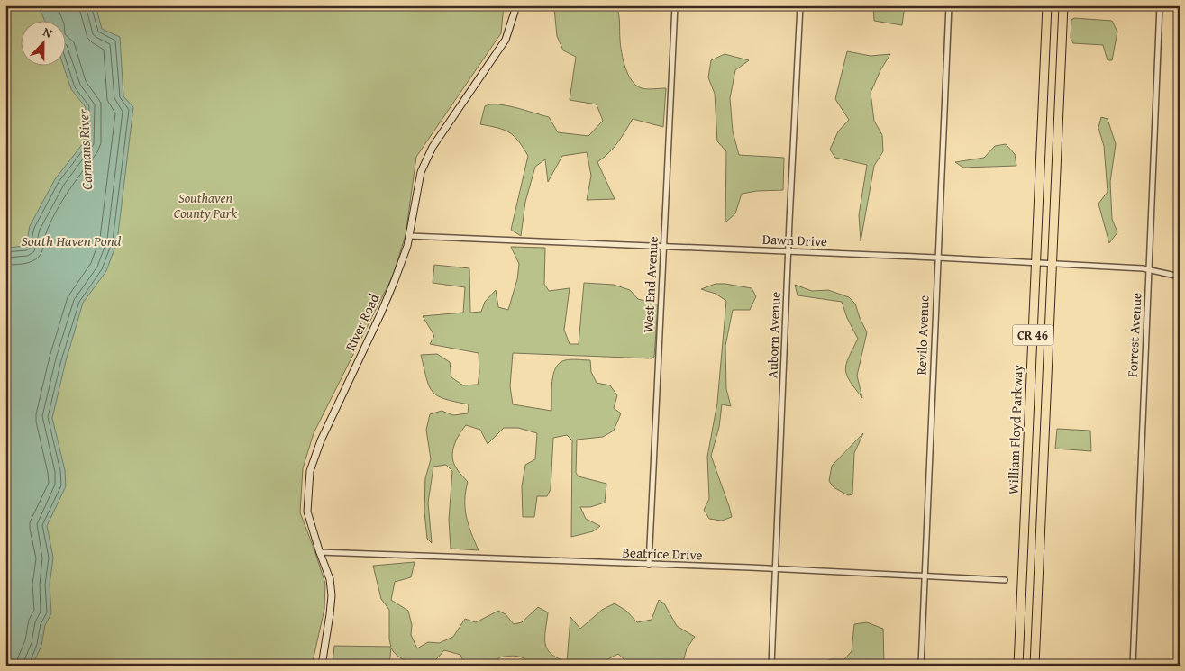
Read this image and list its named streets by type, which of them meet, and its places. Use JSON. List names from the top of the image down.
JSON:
{
  "streets": {
    "highway": ["CR 46", "William Floyd Parkway"],
    "street": [
      "Dawn Drive",
      "West End Avenue",
      "River Road",
      "Auborn Avenue",
      "Revilo Avenue",
      "Forrest Avenue",
      "Beatrice Drive"
    ]
  },
  "crossings": [
    ["Dawn Drive", "West End Avenue"],
    ["Dawn Drive", "River Road"],
    ["Dawn Drive", "Auborn Avenue"],
    ["Dawn Drive", "Revilo Avenue"],
    ["Dawn Drive", "CR 46"],
    ["Dawn Drive", "Forrest Avenue"],
    ["Dawn Drive", "William Floyd Parkway"],
    ["West End Avenue", "Beatrice Drive"],
    ["River Road", "Beatrice Drive"],
    ["Auborn Avenue", "Beatrice Drive"],
    ["Revilo Avenue", "Beatrice Drive"]
  ],
  "water": ["Carmans River", "South Haven Pond"],
  "parks": ["Southaven County Park"],
  "north": "top"
}
